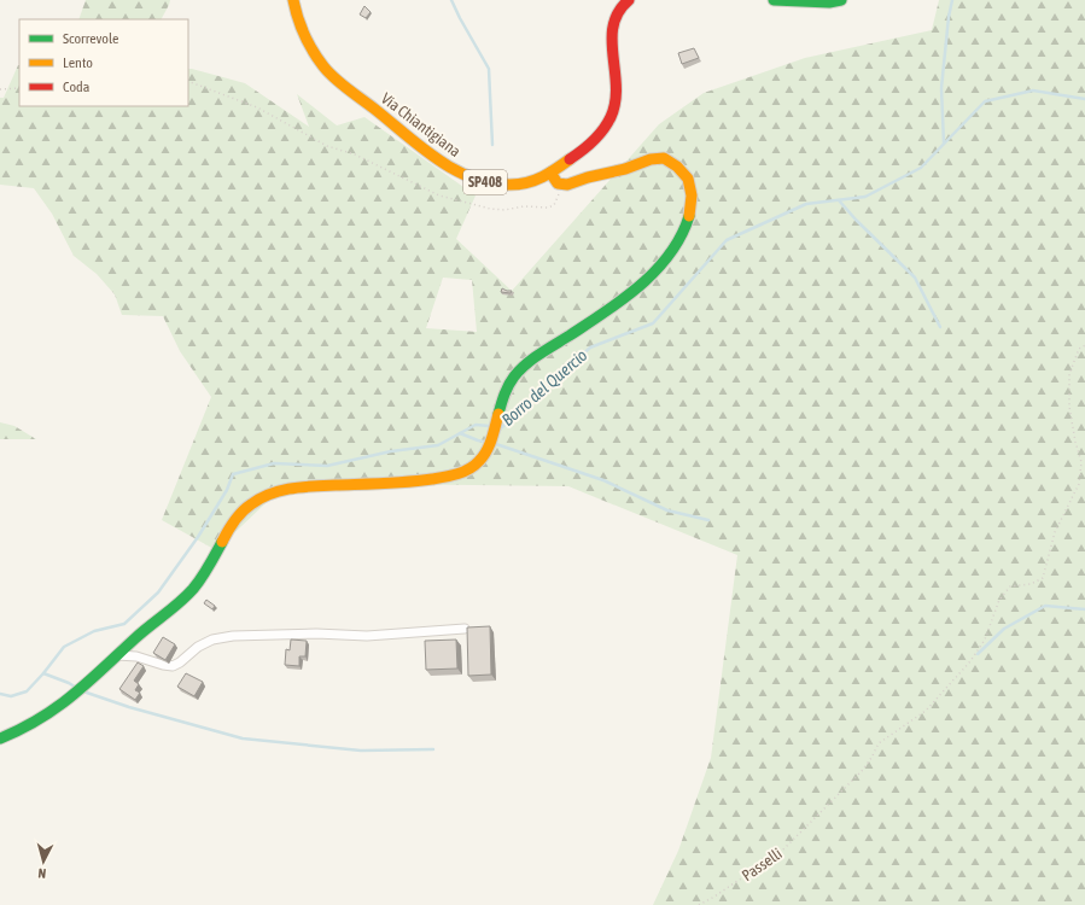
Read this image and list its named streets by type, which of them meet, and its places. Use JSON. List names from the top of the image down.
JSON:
{
  "streets": {
    "street": ["Via Chiantigiana", "SP408"],
    "path": ["Passelli"]
  },
  "water": ["Borro del Quercio"],
  "legend": ["Scorrevole", "Lento", "Coda"],
  "north": "bottom"
}
